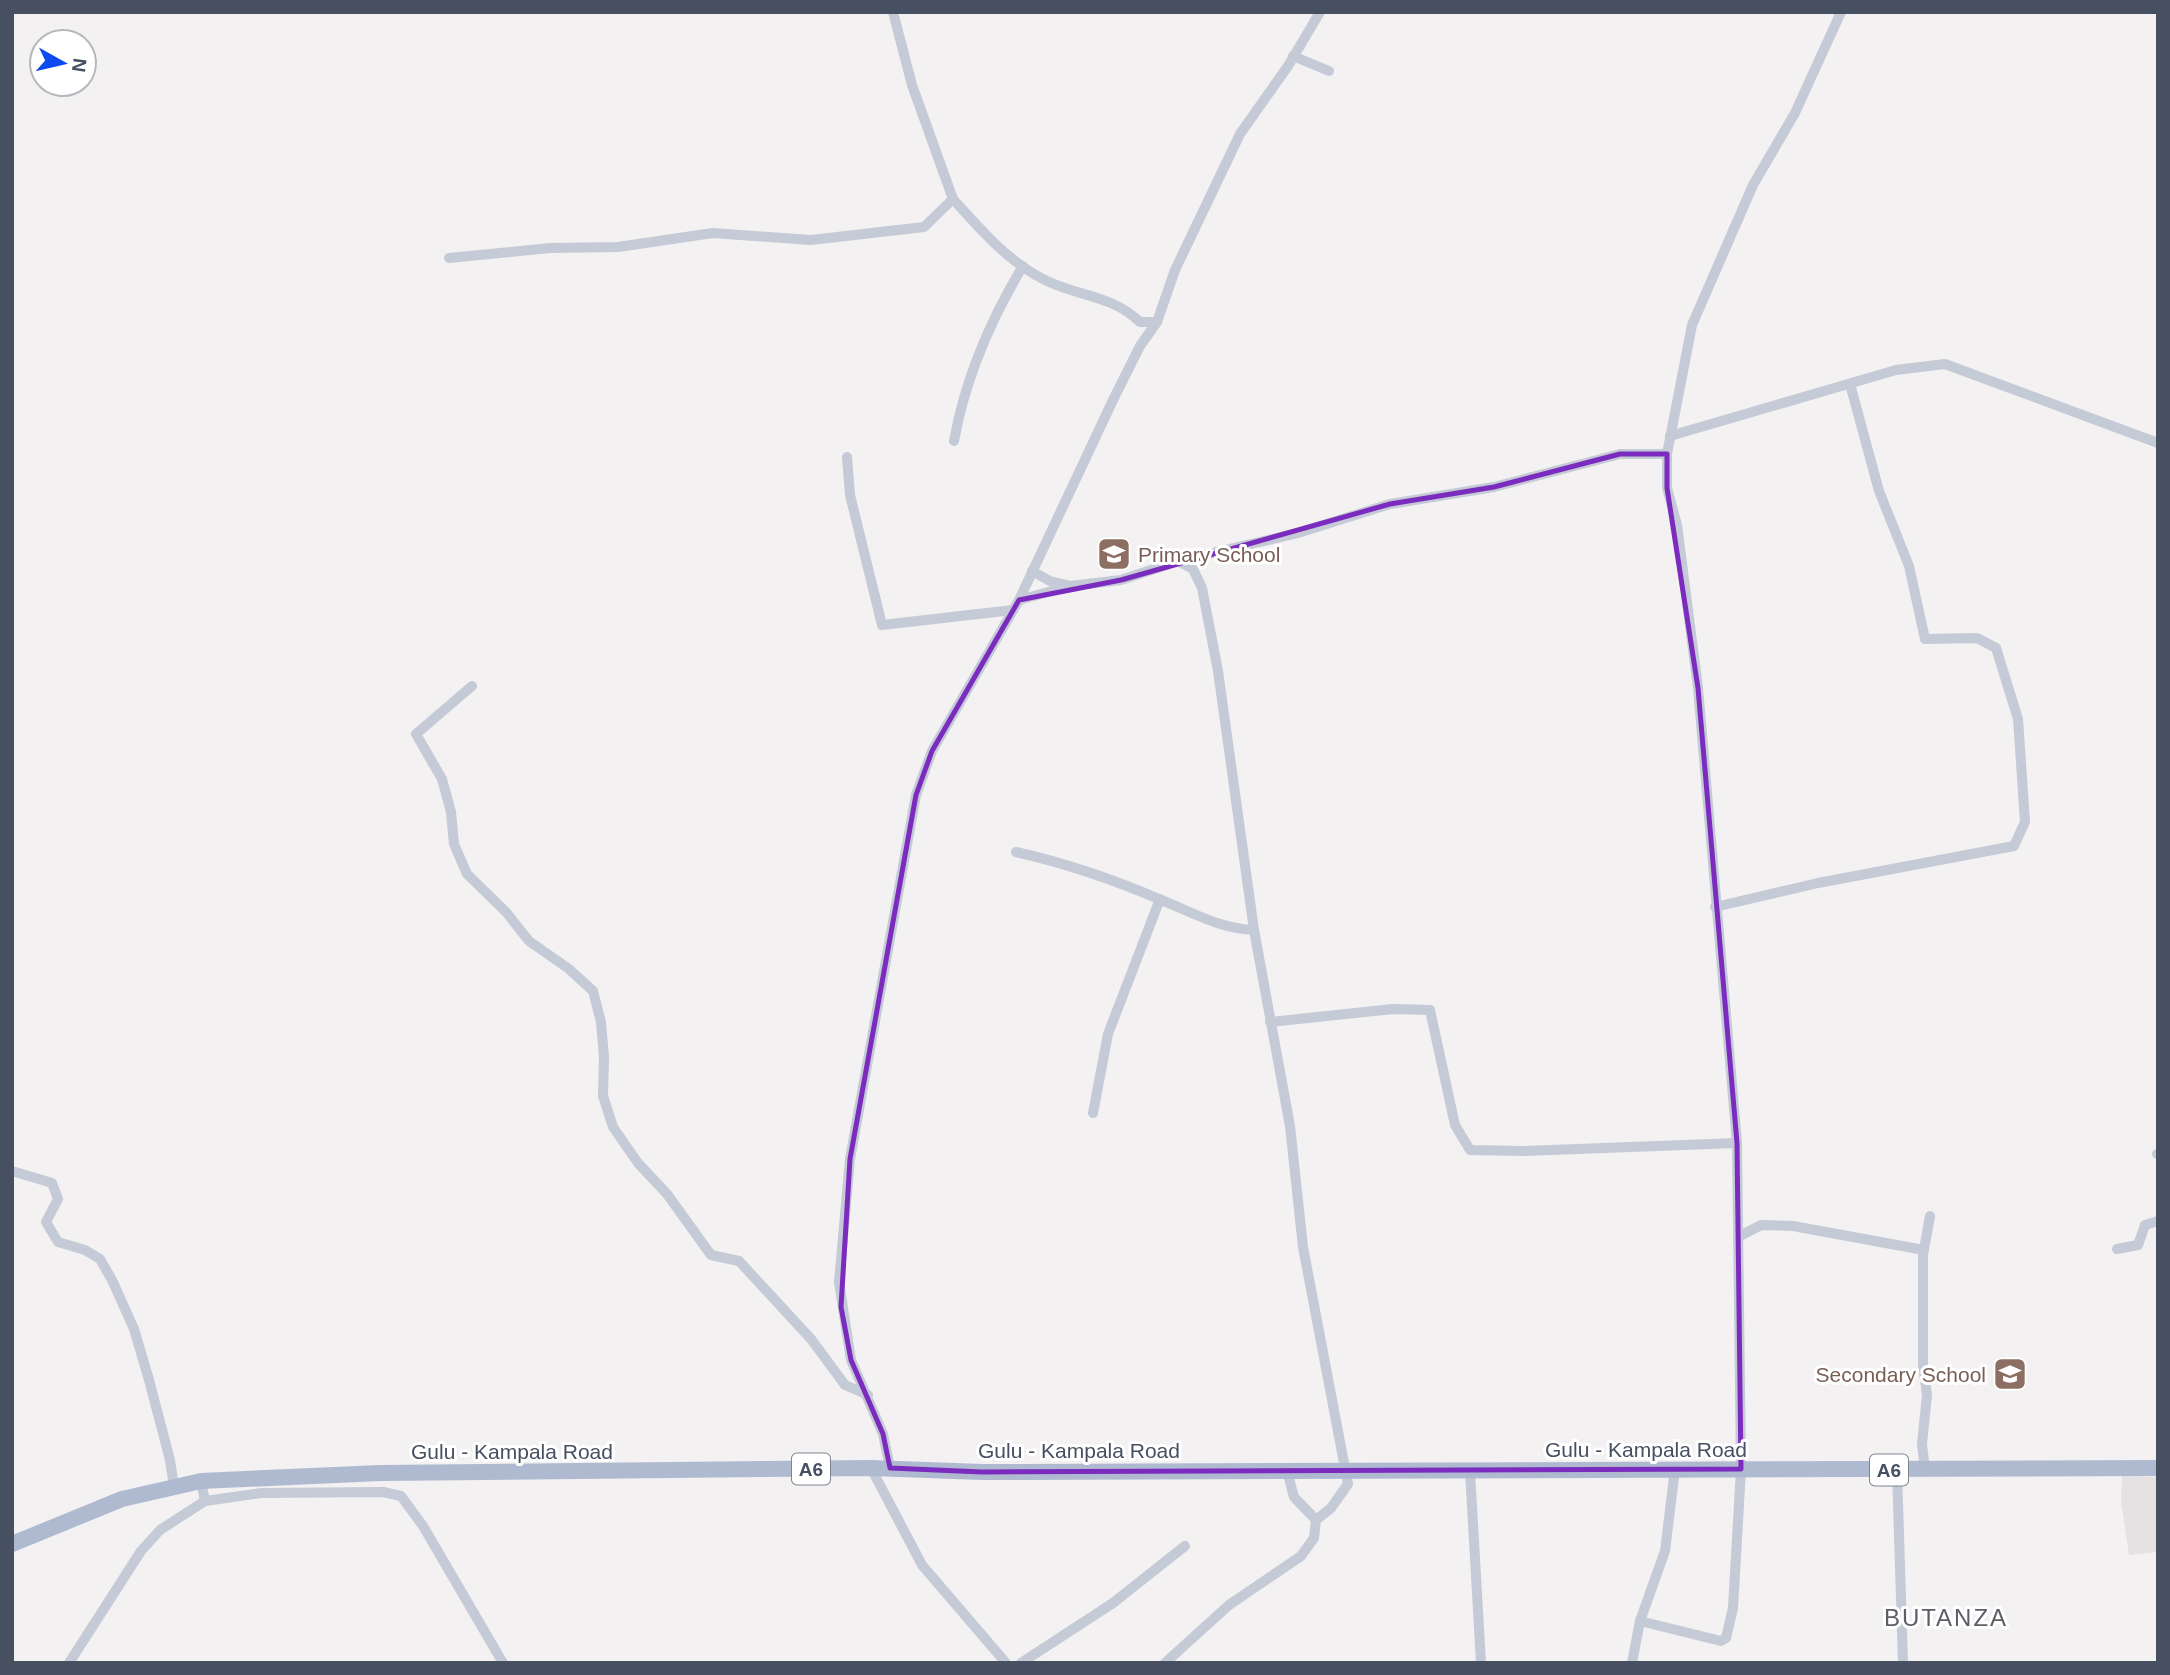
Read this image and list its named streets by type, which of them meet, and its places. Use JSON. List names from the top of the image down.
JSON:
{
  "streets": {
    "main road": ["Gulu - Kampala Road", "A6"]
  },
  "districts": ["BUTANZA"],
  "places": {
    "school or university": ["Primary School", "Secondary School"]
  },
  "north": "right"
}
